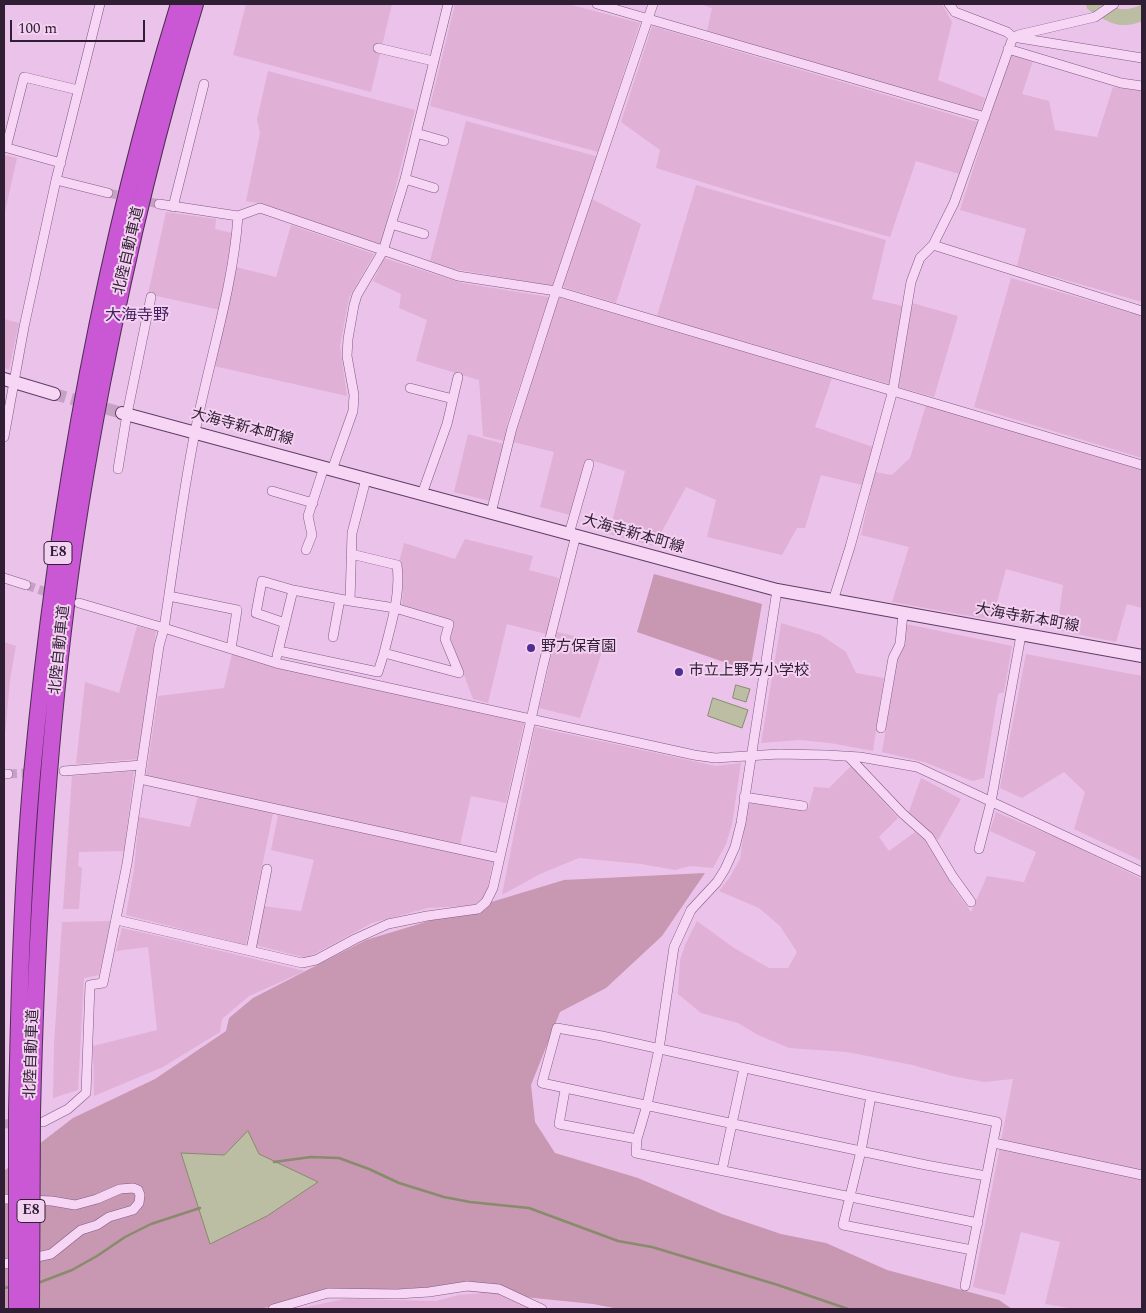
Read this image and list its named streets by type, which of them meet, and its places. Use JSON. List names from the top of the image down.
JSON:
{
  "streets": {
    "highway": ["北陸自動車道", "E8"],
    "main road": ["大海寺新本町線"]
  },
  "districts": ["大海寺野"],
  "places": ["野方保育園", "市立上野方小学校"],
  "scale_bar": "100 m"
}
